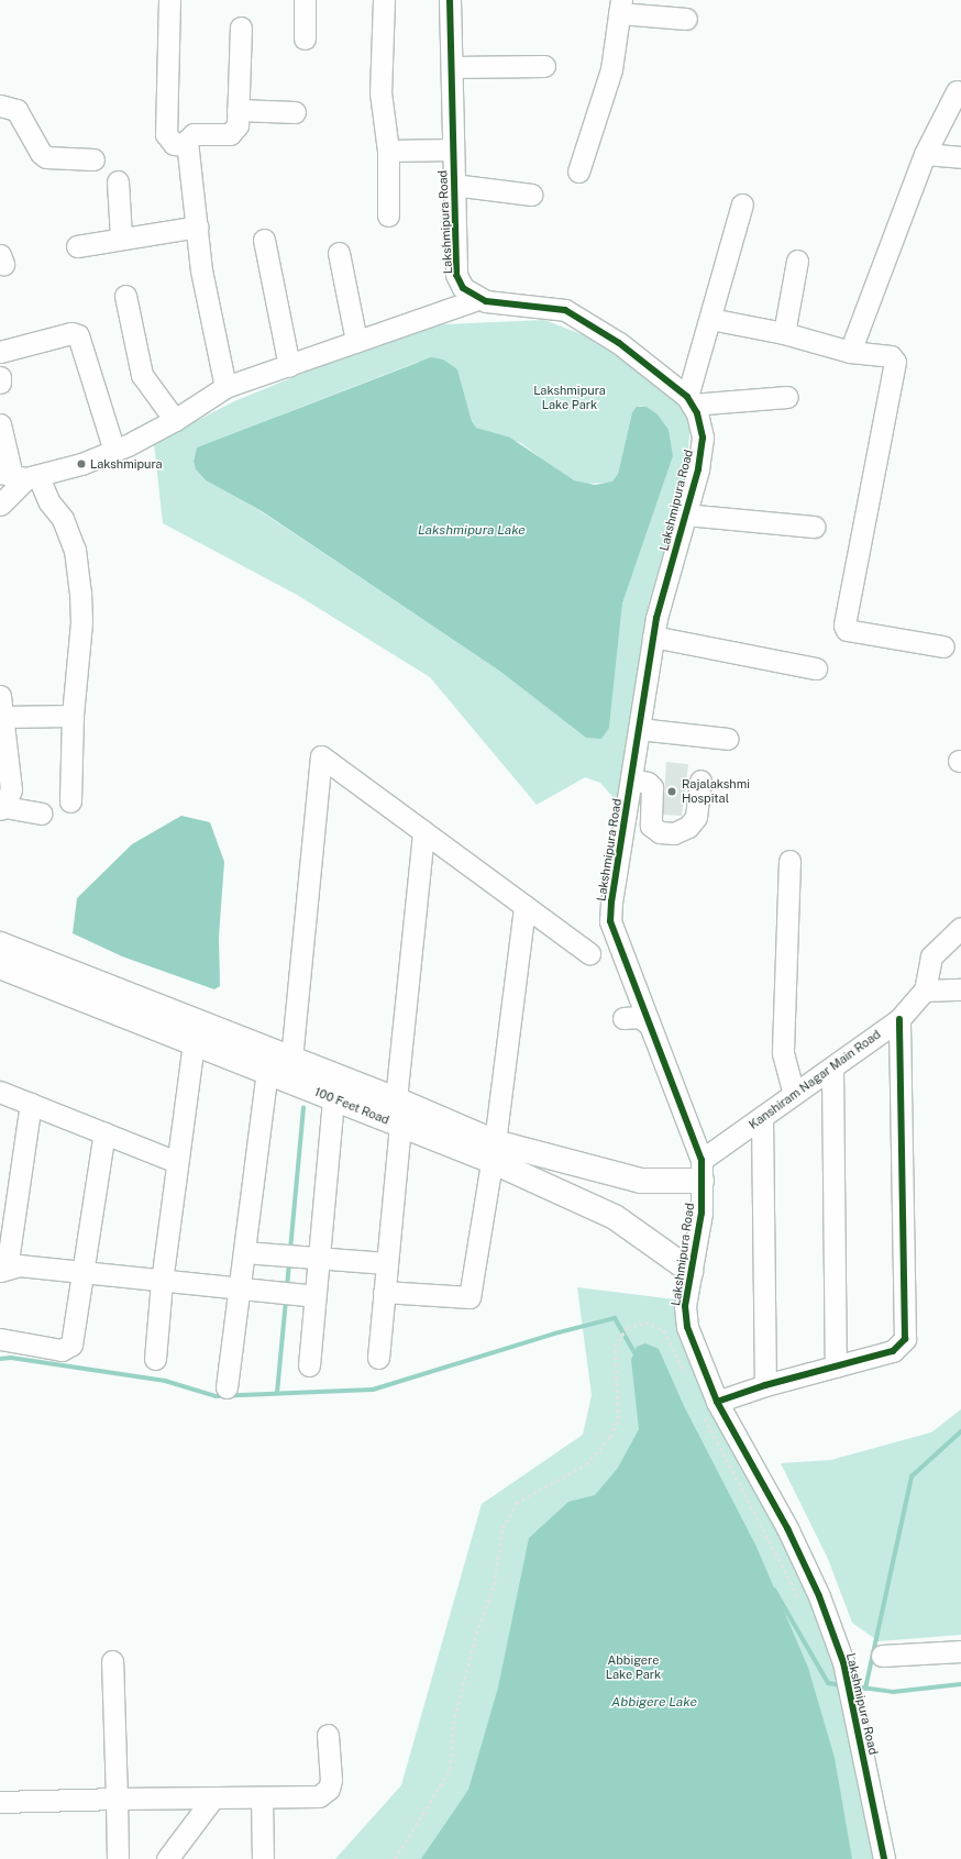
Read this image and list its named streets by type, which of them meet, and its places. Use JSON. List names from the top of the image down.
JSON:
{
  "streets": {
    "main road": ["100 Feet Road"],
    "street": ["Lakshmipura Road", "Kanshiram Nagar Main Road"]
  },
  "crossings": [
    ["Lakshmipura Road", "Kanshiram Nagar Main Road"],
    ["Lakshmipura Road", "100 Feet Road"],
    ["Kanshiram Nagar Main Road", "100 Feet Road"]
  ],
  "water": ["Lakshmipura Lake", "Abbigere Lake"],
  "parks": ["Lakshmipura Lake Park", "Abbigere Lake Park"],
  "places": ["Lakshmipura", "Rajalakshmi Hospital"]
}
